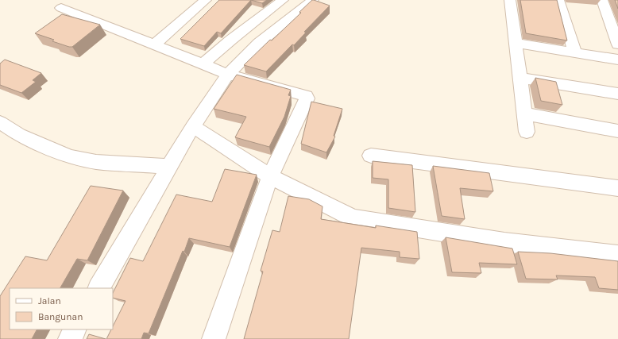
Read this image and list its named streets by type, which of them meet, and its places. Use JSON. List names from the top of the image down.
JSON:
{
  "legend": ["Jalan", "Bangunan"]
}
